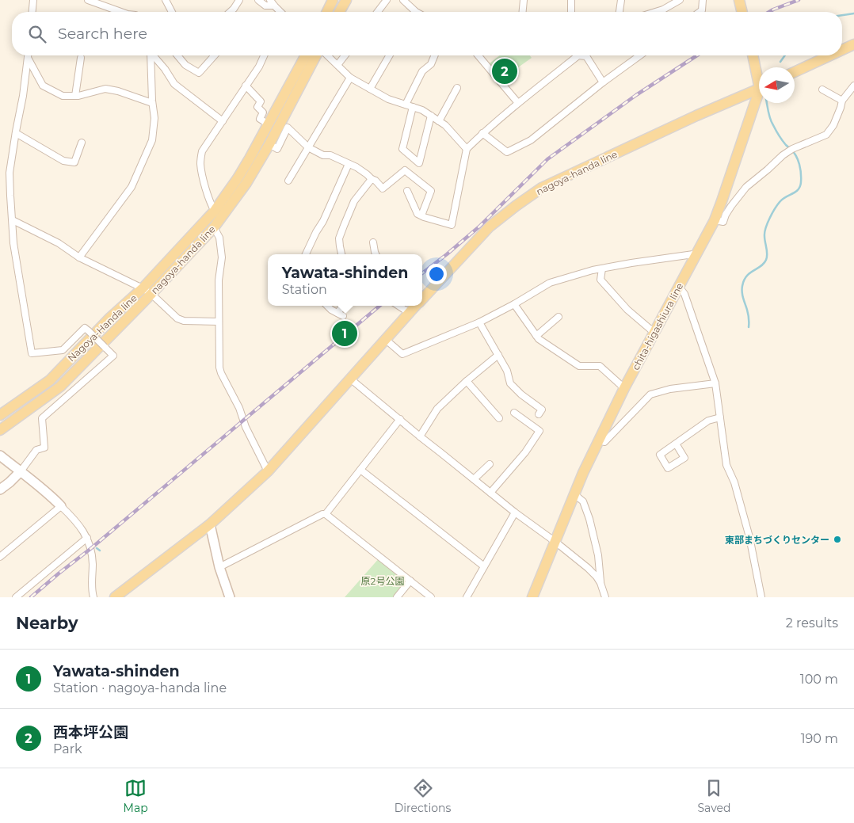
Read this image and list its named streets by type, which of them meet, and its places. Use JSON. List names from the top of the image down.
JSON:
{
  "streets": {
    "main road": ["nagoya-handa line", "chita-higashiura line", "Nagoya-Handa line"]
  },
  "crossings": [
    ["nagoya-handa line", "Nagoya-Handa line"]
  ],
  "parks": ["原2号公園"],
  "places": ["東部まちづくりセンター"],
  "north": "left",
  "page": {
    "search": "Search here",
    "pins": ["2", "1"],
    "popup": ["Yawata-shinden", "Station"],
    "heading": ["Nearby", "2 results"],
    "list": [
      {
        "mark": "1",
        "name": "Yawata-shinden",
        "note": "Station · nagoya-handa line",
        "value": "100 m"
      },
      {
        "mark": "2",
        "name": "西本坪公園",
        "note": "Park",
        "value": "190 m"
      }
    ],
    "nav": ["Map", "Directions", "Saved"]
  }
}
